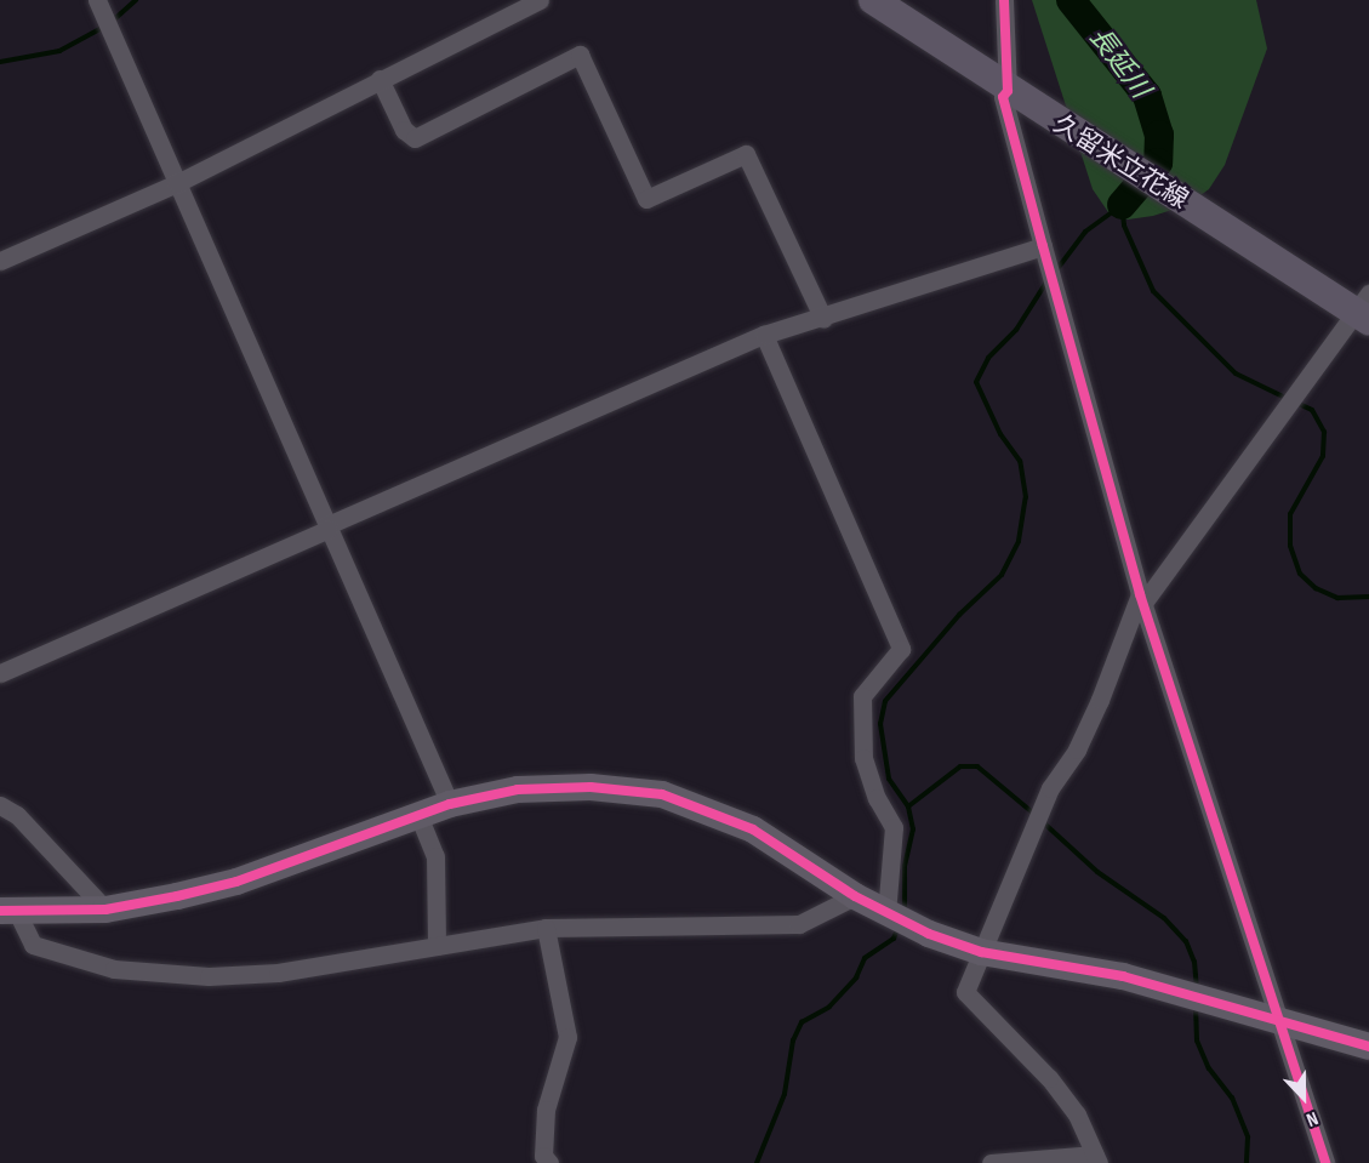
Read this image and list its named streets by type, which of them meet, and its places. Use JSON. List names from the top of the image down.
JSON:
{
  "streets": {
    "main road": ["久留米立花線"]
  },
  "water": ["長延川"],
  "north": "bottom"
}
